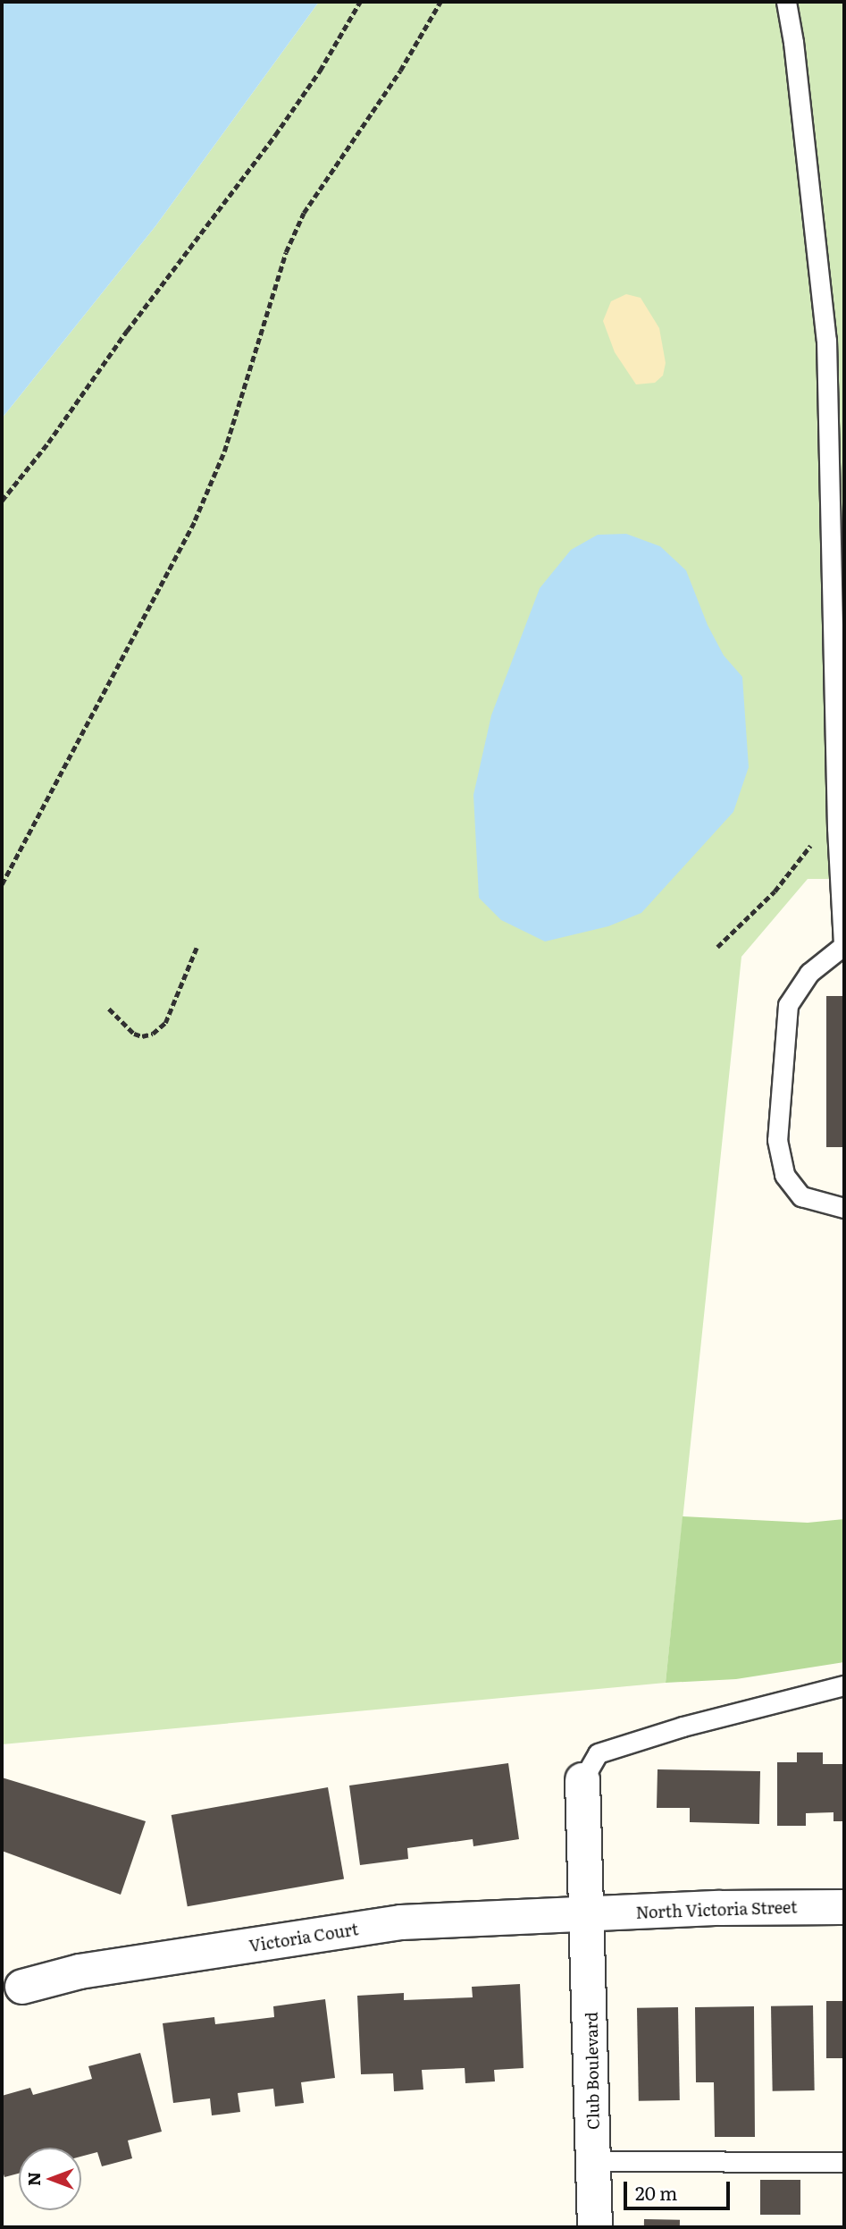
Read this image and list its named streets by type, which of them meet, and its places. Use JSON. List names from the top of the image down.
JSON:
{
  "streets": {
    "street": ["North Victoria Street", "Victoria Court", "Club Boulevard"]
  },
  "crossings": [
    ["North Victoria Street", "Victoria Court"],
    ["North Victoria Street", "Club Boulevard"],
    ["Victoria Court", "Club Boulevard"]
  ],
  "scale_bar": "20 m",
  "north": "left"
}
